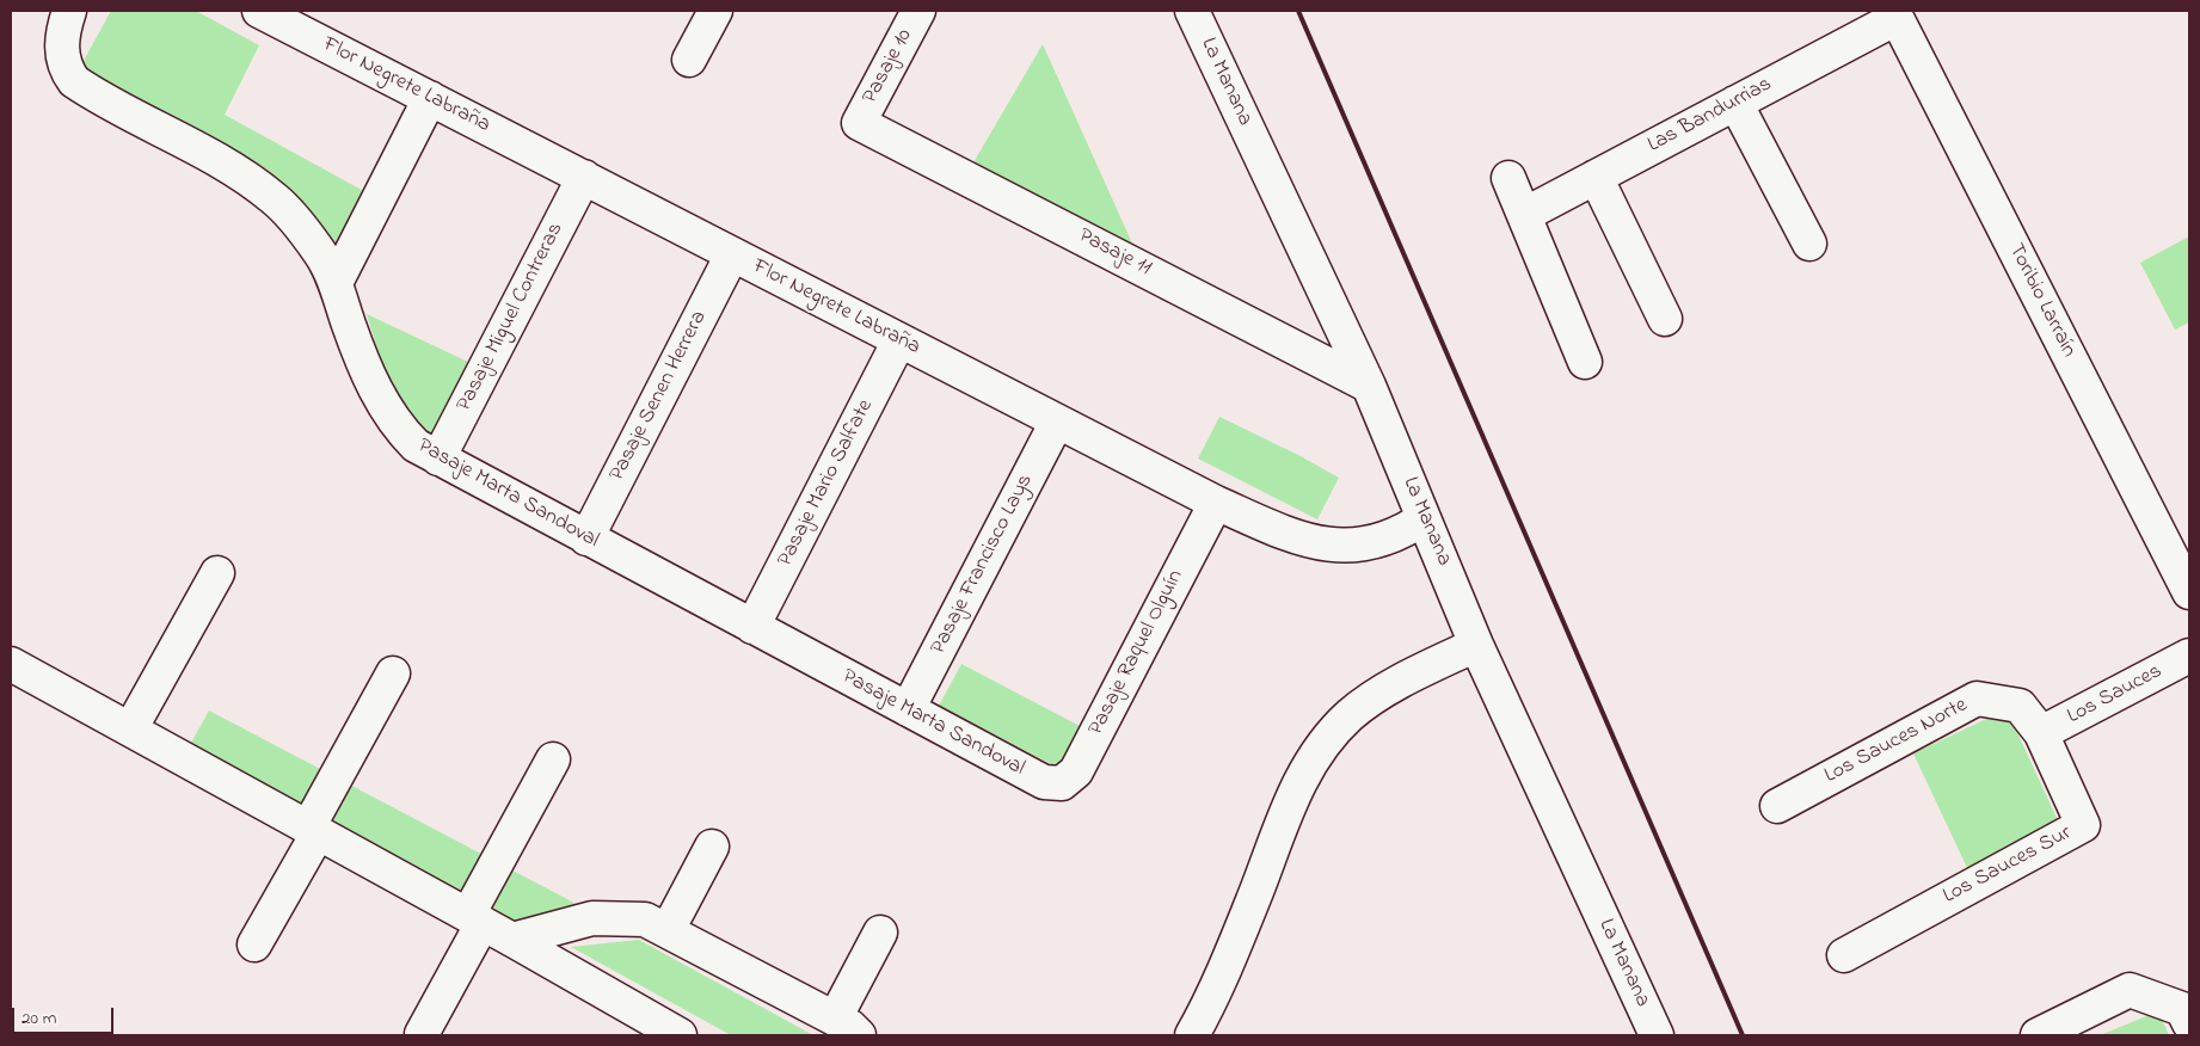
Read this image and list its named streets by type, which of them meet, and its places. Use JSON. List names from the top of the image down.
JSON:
{
  "streets": {
    "street": [
      "Pasaje 10",
      "La Manana",
      "Flor Negrete Labraña",
      "Las Bandurrias",
      "Pasaje 11",
      "Toribio Larraín",
      "Pasaje Miguel Contreras",
      "Pasaje Senen Herrera",
      "Pasaje Mario Salfate",
      "Pasaje Marta Sandoval",
      "Pasaje Francisco Lays",
      "Pasaje Raquel Olguín",
      "Los Sauces",
      "Los Sauces Norte",
      "Los Sauces Sur"
    ]
  },
  "crossings": [
    ["Pasaje 10", "Pasaje 11"],
    ["La Manana", "Flor Negrete Labraña"],
    ["La Manana", "Pasaje 11"],
    ["Flor Negrete Labraña", "Pasaje Miguel Contreras"],
    ["Flor Negrete Labraña", "Pasaje Senen Herrera"],
    ["Flor Negrete Labraña", "Pasaje Mario Salfate"],
    ["Flor Negrete Labraña", "Pasaje Francisco Lays"],
    ["Flor Negrete Labraña", "Pasaje Raquel Olguín"],
    ["Las Bandurrias", "Toribio Larraín"],
    ["Pasaje Miguel Contreras", "Pasaje Marta Sandoval"],
    ["Pasaje Senen Herrera", "Pasaje Marta Sandoval"],
    ["Pasaje Mario Salfate", "Pasaje Marta Sandoval"],
    ["Pasaje Marta Sandoval", "Pasaje Francisco Lays"],
    ["Pasaje Marta Sandoval", "Pasaje Raquel Olguín"],
    ["Los Sauces", "Los Sauces Norte"],
    ["Los Sauces", "Los Sauces Sur"],
    ["Los Sauces Norte", "Los Sauces Sur"]
  ],
  "scale_bar": "20 m"
}
